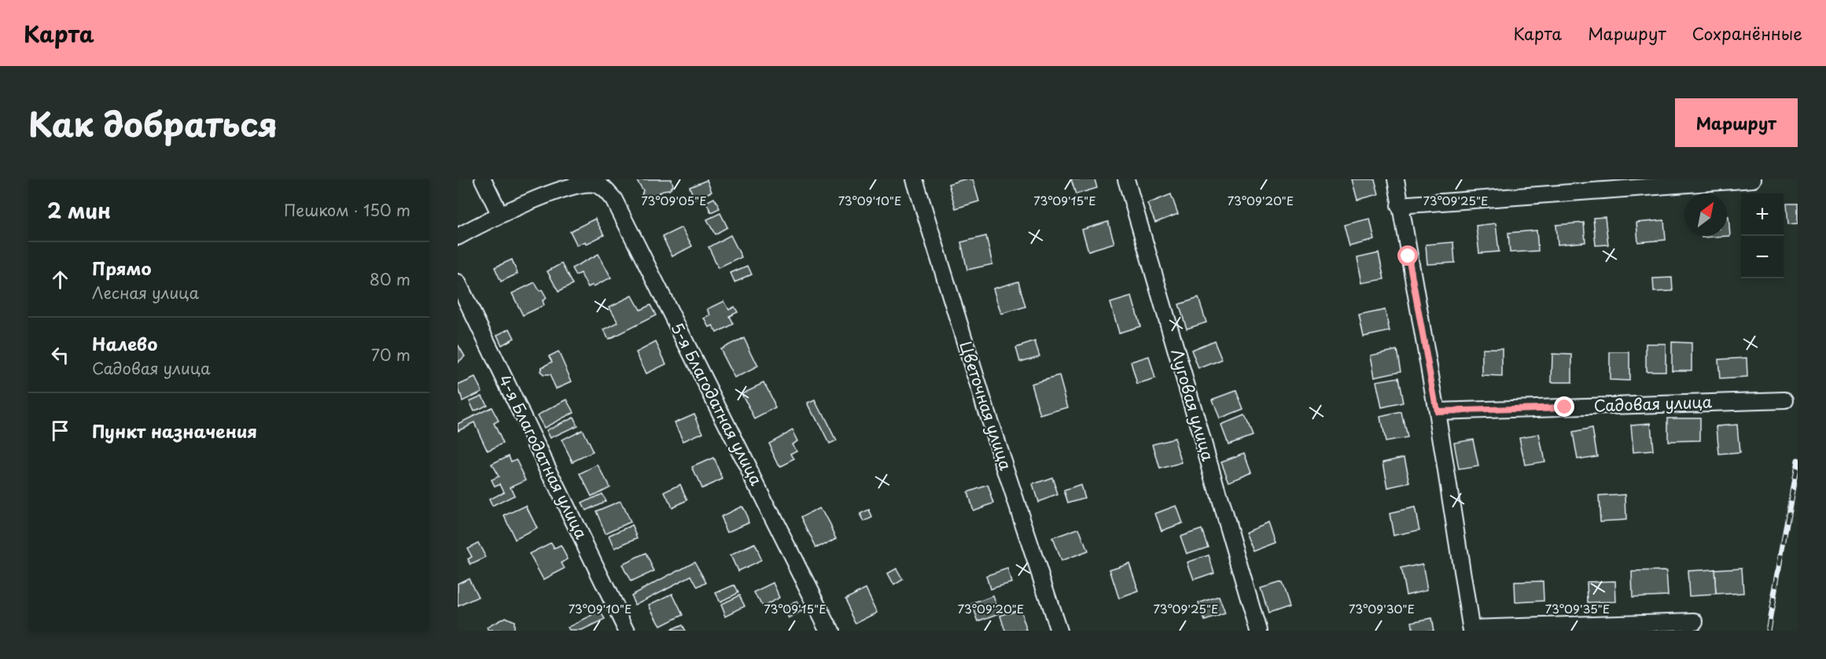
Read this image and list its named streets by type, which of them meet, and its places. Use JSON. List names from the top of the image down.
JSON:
{
  "streets": {
    "street": [
      "5-я Благодатная улица",
      "Садовая улица",
      "Луговая улица",
      "Цветочная улица",
      "4-я Благодатная улица"
    ]
  },
  "north": "top right",
  "page": {
    "header": "Карта",
    "nav": ["Карта", "Маршрут", "Сохранённые"],
    "title": "Как добраться",
    "buttons": "Маршрут",
    "heading": ["2 мин", "Пешком · 150 m"],
    "map_buttons": ["+", "−"],
    "list": [
      ["Прямо", "Лесная улица", "80 m"],
      ["Налево", "Садовая улица", "70 m"],
      "Пункт назначения"
    ]
  },
  "coordinates": [
    "73°09'05\"E",
    "73°09'10\"E",
    "73°09'15\"E",
    "73°09'20\"E",
    "73°09'25\"E",
    "73°09'30\"E",
    "73°09'35\"E"
  ]
}
